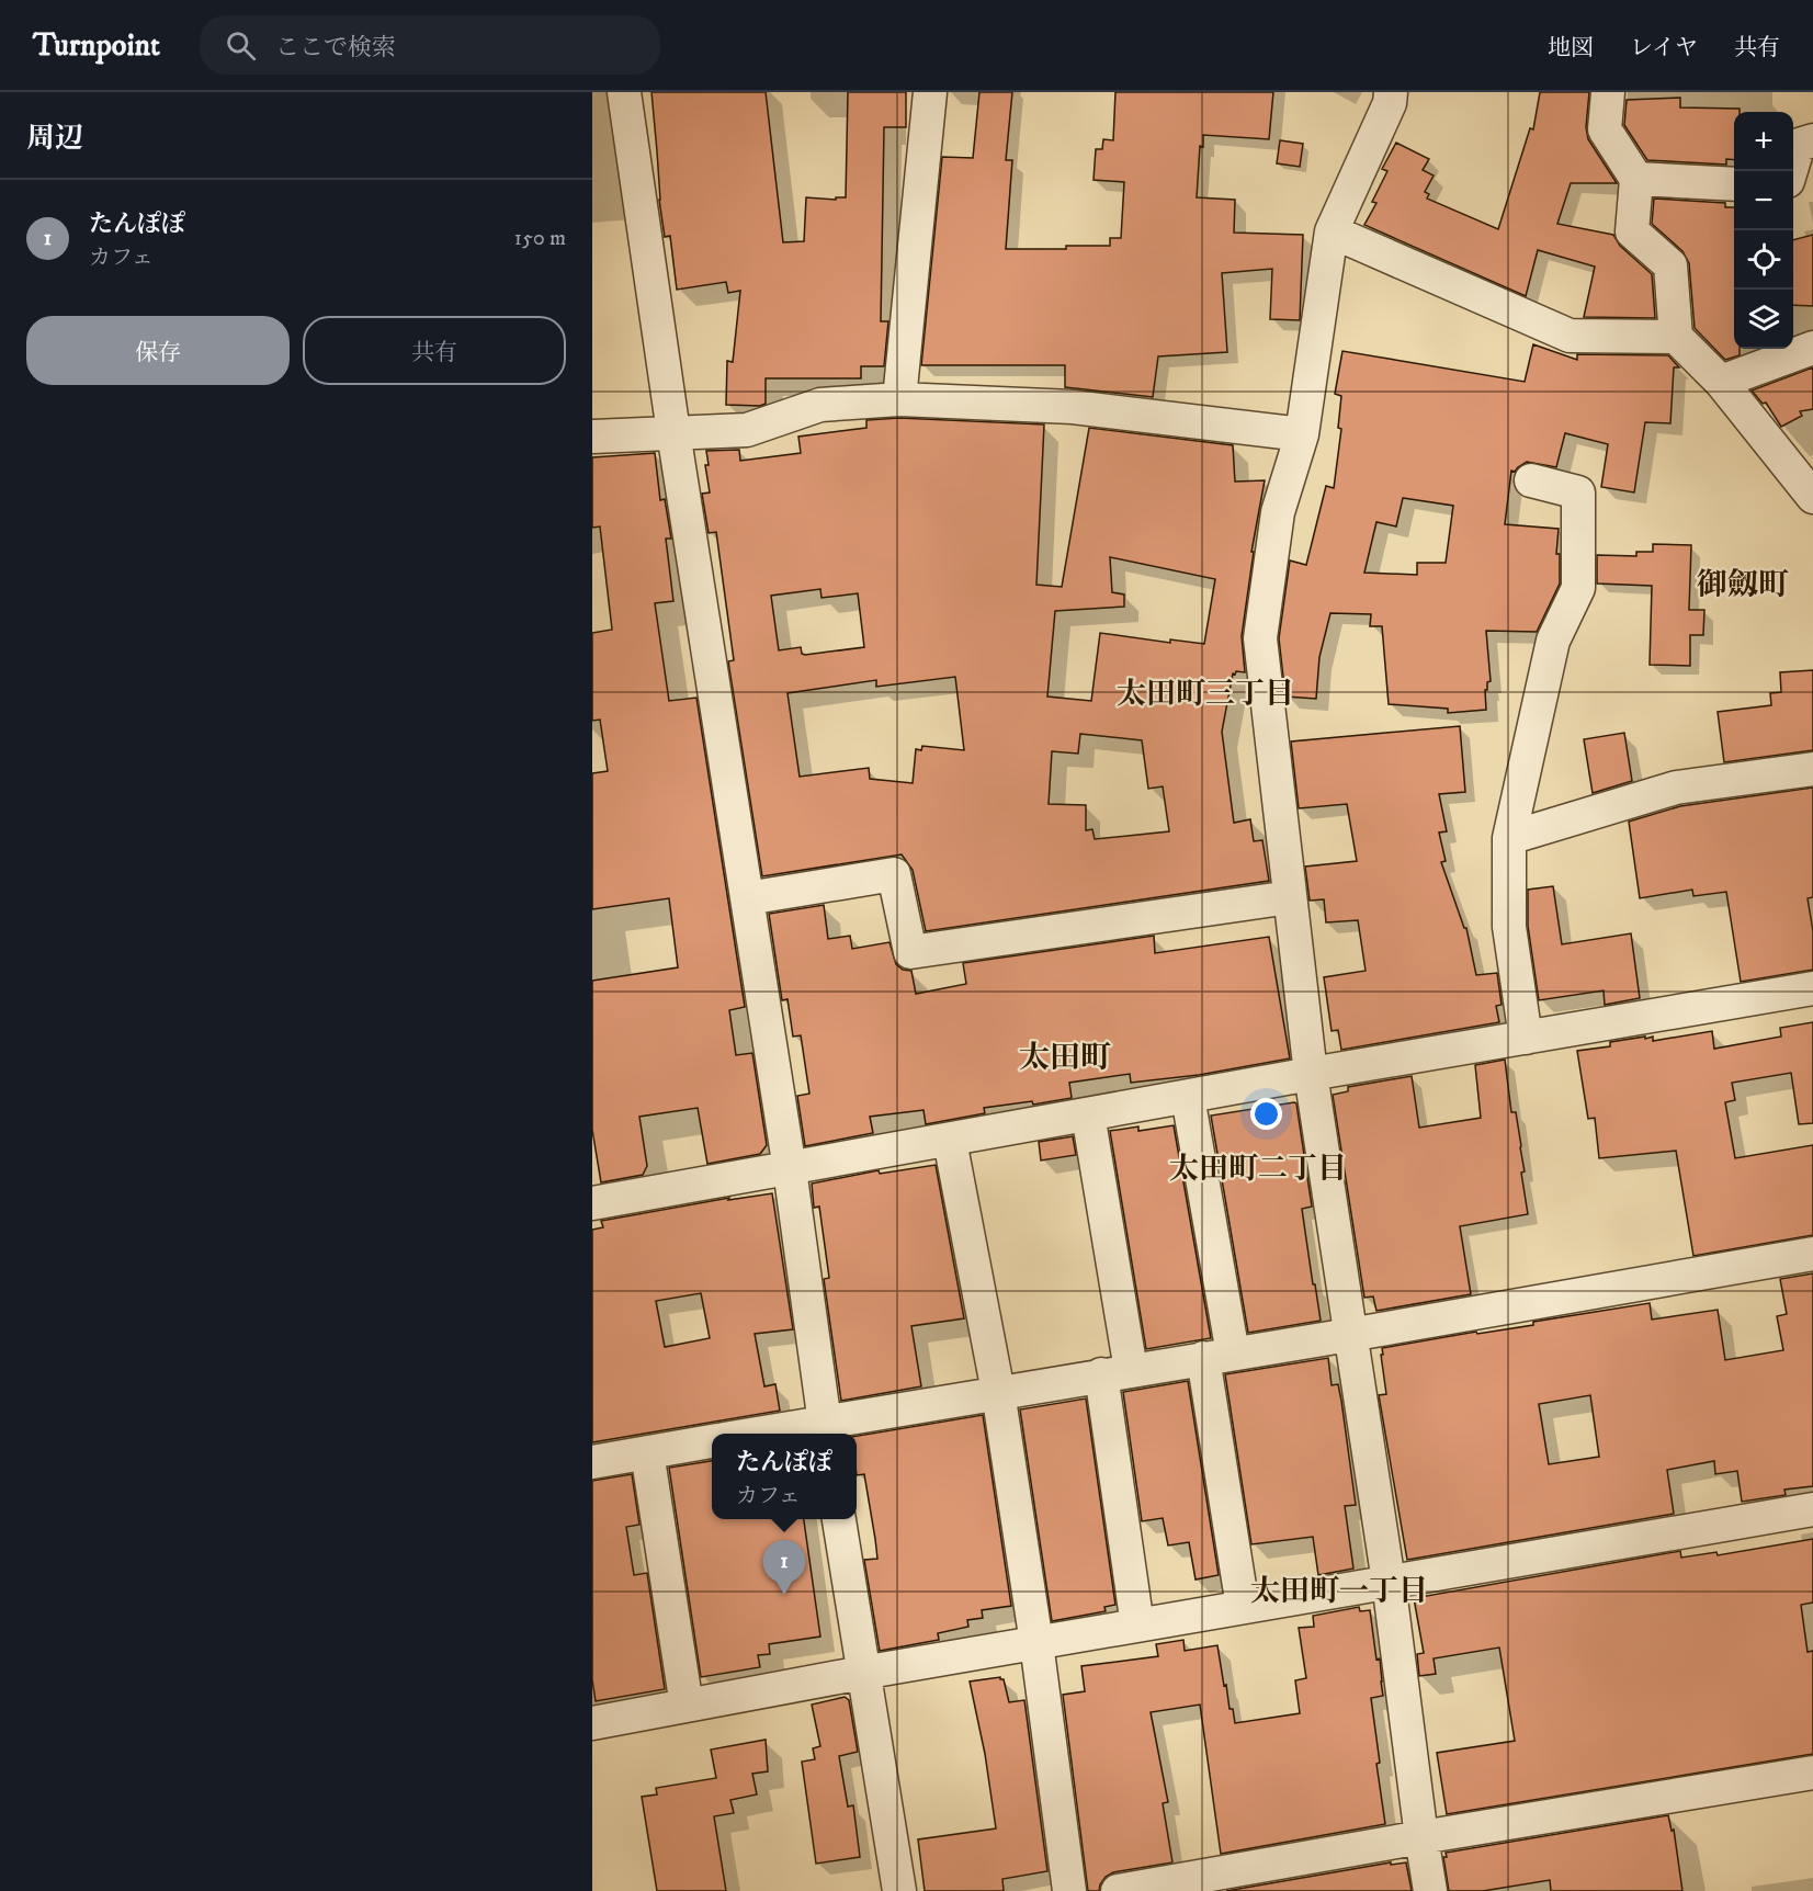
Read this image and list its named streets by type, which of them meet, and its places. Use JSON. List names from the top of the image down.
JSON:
{
  "districts": [
    "御劔町",
    "太田町三丁目",
    "太田町",
    "太田町二丁目",
    "太田町一丁目"
  ],
  "page": {
    "header": "Turnpoint",
    "search": "ここで検索",
    "nav": ["地図", "レイヤ", "共有"],
    "heading": "周辺",
    "map_buttons": ["+", "−"],
    "list": [
      {
        "mark": "1",
        "name": "たんぽぽ",
        "note": "カフェ",
        "value": "150 m"
      }
    ],
    "buttons": ["保存", "共有"],
    "popup": ["たんぽぽ", "カフェ"],
    "pins": "1"
  }
}
